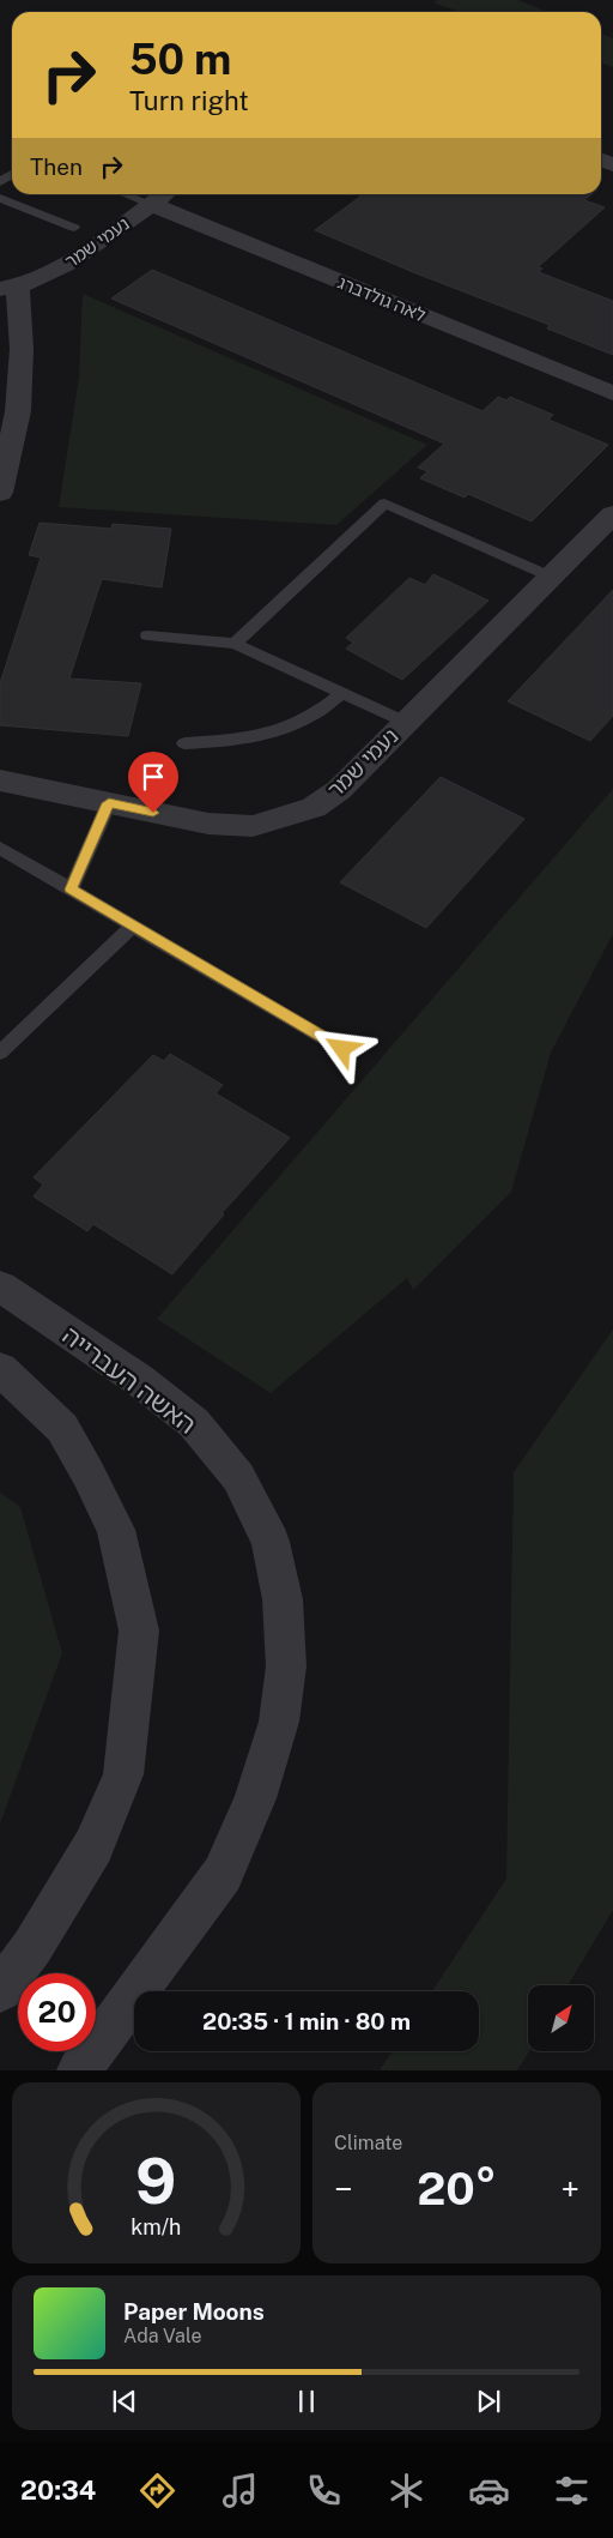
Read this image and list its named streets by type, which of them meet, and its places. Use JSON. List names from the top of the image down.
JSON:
{
  "streets": {
    "street": ["נעמי שמר", "לאה גולדברג", "האשה העברייה"]
  },
  "crossings": [
    ["נעמי שמר", "לאה גולדברג"]
  ],
  "north": "top right",
  "page": {
    "turn": ["50 m", "Turn right"],
    "then": "Then",
    "limit": "20",
    "trip": "20:35 · 1 min · 80 m",
    "tile": "Climate",
    "heat": ["−", "20°", "+"],
    "song": ["Paper Moons", "Ada Vale"],
    "tabs": "20:34",
    "gauge": ["9", "km/h"]
  }
}
